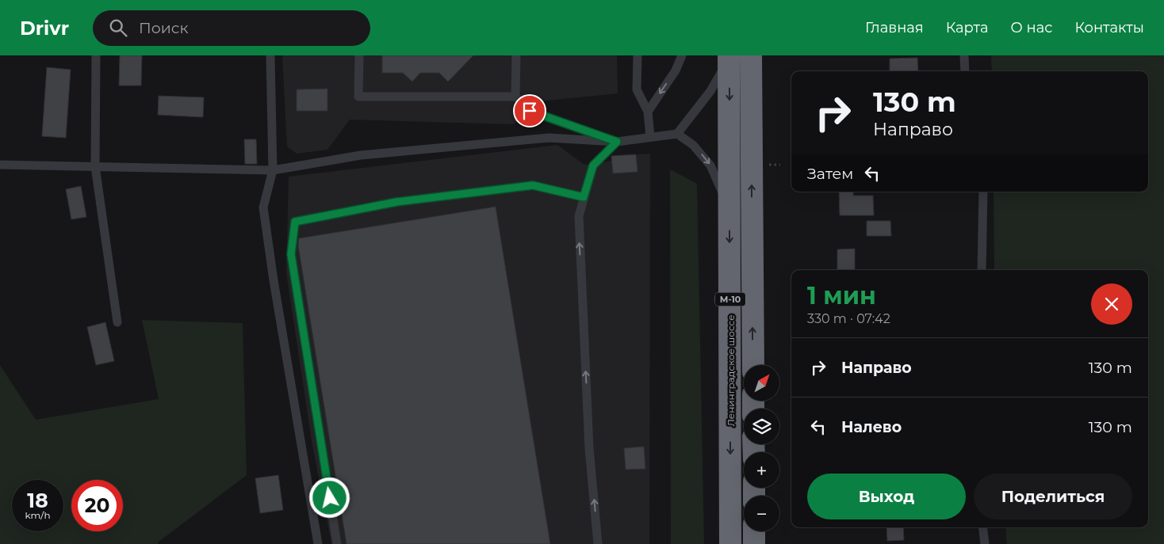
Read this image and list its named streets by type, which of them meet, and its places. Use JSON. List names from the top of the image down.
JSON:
{
  "streets": {
    "highway": ["М-10", "Ленинградское шоссе"]
  },
  "north": "top right",
  "page": {
    "header": "Drivr",
    "search": "Поиск",
    "nav": [
      "Главная",
      "Карта",
      "О нас",
      "Контакты"
    ],
    "turn": ["130 m", "Направо"],
    "then": "Затем",
    "heading": ["1 мин", "330 m · 07:42"],
    "list": [
      {
        "name": "Направо",
        "value": "130 m"
      },
      {
        "name": "Налево",
        "value": "130 m"
      }
    ],
    "map_buttons": ["+", "−"],
    "buttons": ["Выход", "Поделиться"],
    "speed": "18 km/h",
    "limit": "20"
  }
}
